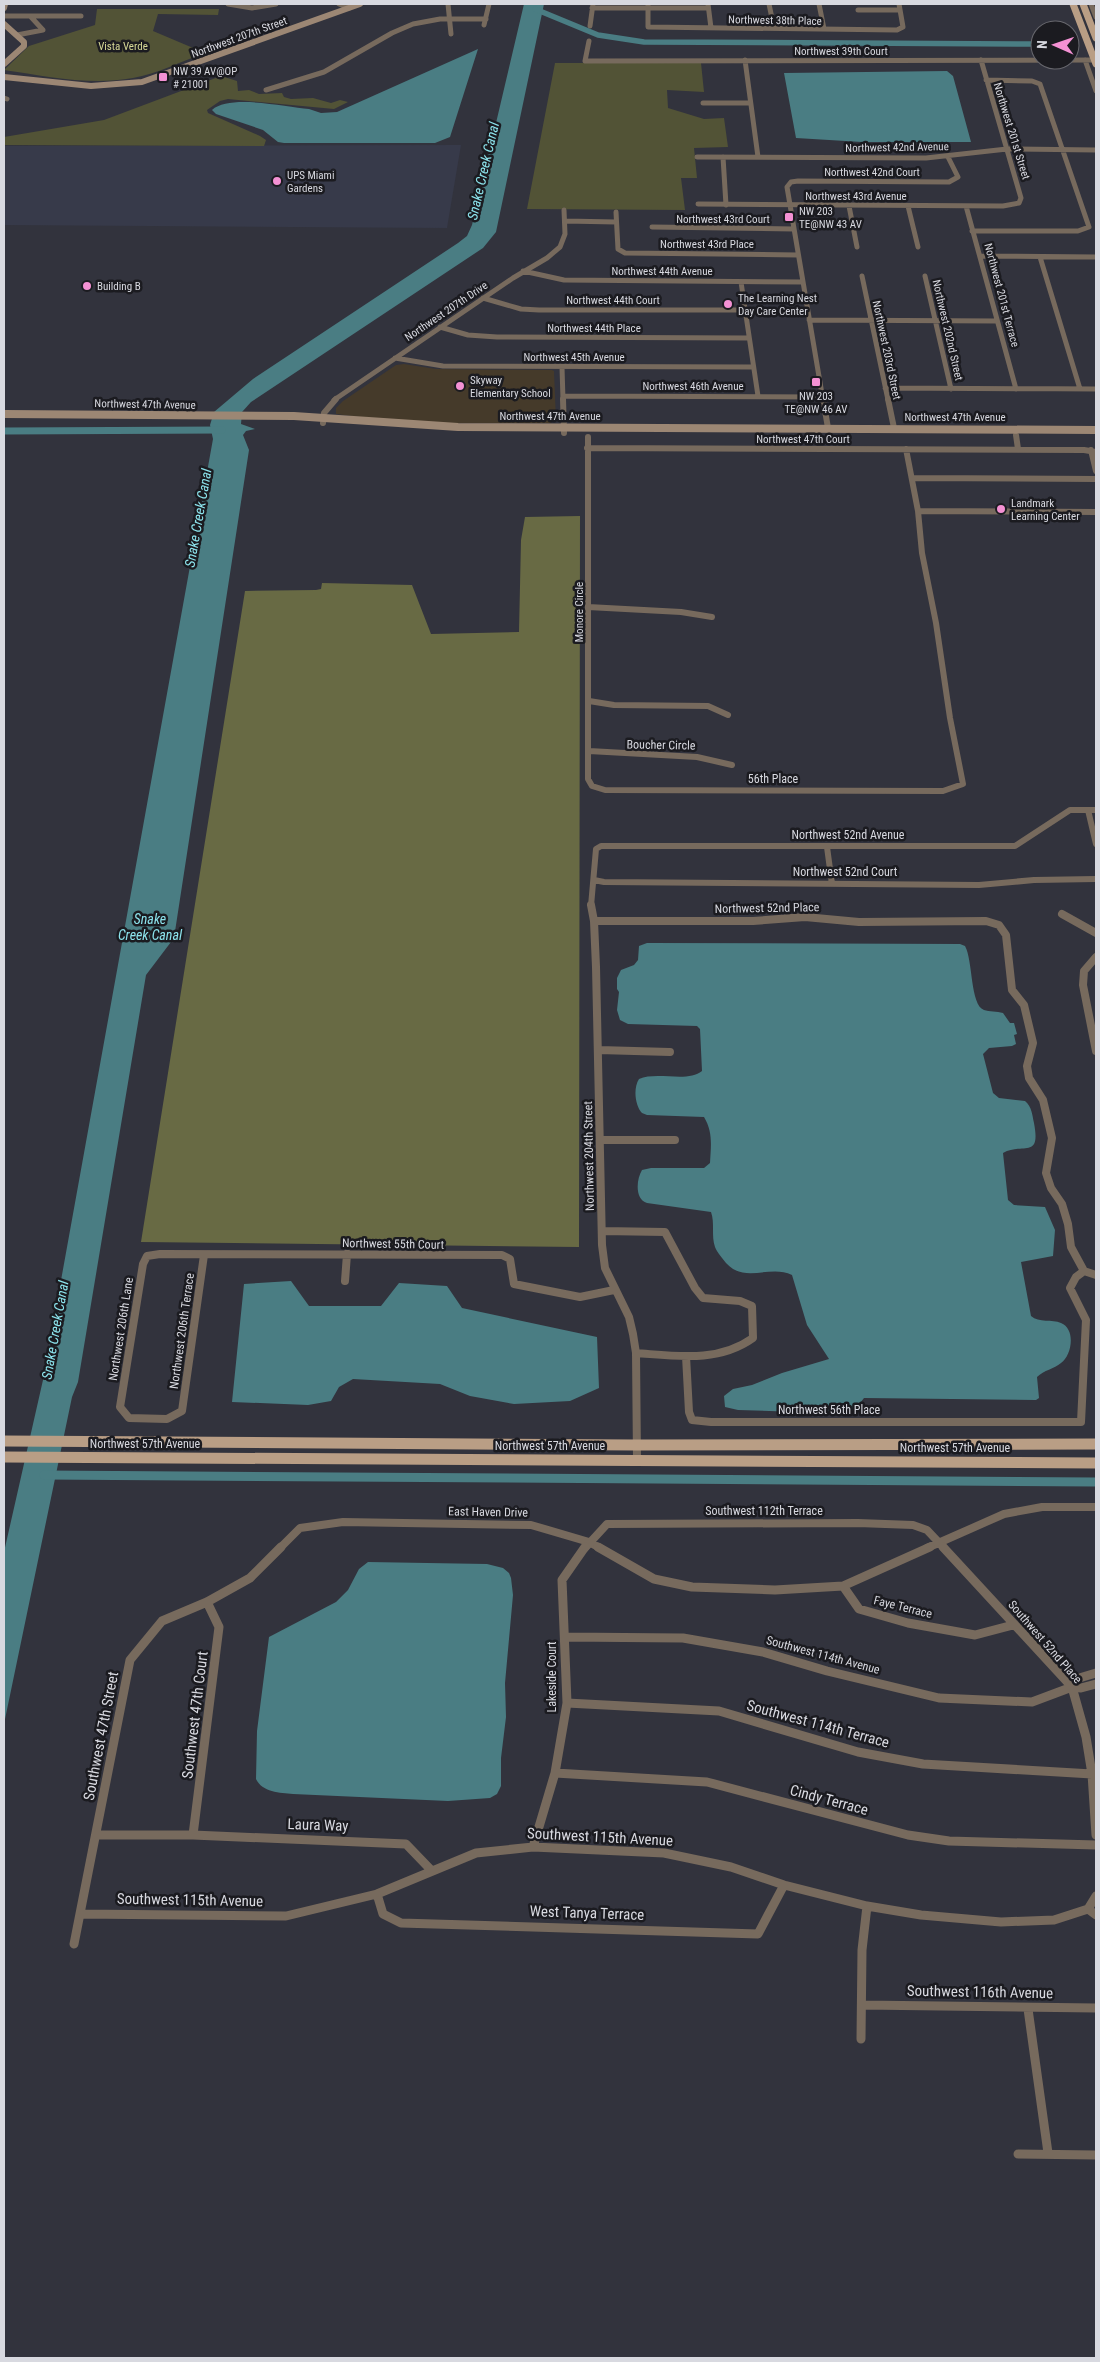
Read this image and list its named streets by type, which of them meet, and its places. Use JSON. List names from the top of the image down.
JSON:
{
  "streets": {
    "main road": ["Northwest 207th Street", "Northwest 47th Avenue", "Northwest 57th Avenue"],
    "street": [
      "Northwest 38th Place",
      "Northwest 39th Court",
      "Northwest 201st Street",
      "Northwest 42nd Avenue",
      "Northwest 42nd Court",
      "Northwest 43rd Avenue",
      "Northwest 43rd Court",
      "Northwest 43rd Place",
      "Northwest 44th Avenue",
      "Northwest 201st Terrace",
      "Northwest 44th Court",
      "Northwest 207th Drive",
      "Northwest 44th Place",
      "Northwest 202nd Street",
      "Northwest 203rd Street",
      "Northwest 45th Avenue",
      "Northwest 46th Avenue",
      "Northwest 47th Court",
      "Monore Circle",
      "Boucher Circle",
      "56th Place",
      "Northwest 52nd Avenue",
      "Northwest 52nd Court",
      "Northwest 52nd Place",
      "Northwest 204th Street",
      "Northwest 55th Court",
      "Northwest 206th Lane",
      "Northwest 206th Terrace",
      "Northwest 56th Place",
      "Southwest 112th Terrace",
      "East Haven Drive",
      "Faye Terrace",
      "Southwest 52nd Place",
      "Southwest 114th Avenue",
      "Lakeside Court",
      "Southwest 47th Court",
      "Southwest 114th Terrace",
      "Southwest 47th Street",
      "Cindy Terrace",
      "Laura Way",
      "Southwest 115th Avenue",
      "West Tanya Terrace",
      "Southwest 116th Avenue"
    ]
  },
  "crossings": [
    ["Northwest 39th Court", "Northwest 201st Street"],
    ["Northwest 201st Street", "Northwest 42nd Avenue"],
    ["Northwest 201st Street", "Northwest 43rd Avenue"],
    ["Northwest 42nd Avenue", "Northwest 42nd Court"],
    ["Northwest 42nd Court", "Northwest 43rd Avenue"],
    ["Northwest 43rd Avenue", "Northwest 201st Terrace"],
    ["Northwest 44th Avenue", "Northwest 207th Drive"],
    ["Northwest 44th Court", "Northwest 207th Drive"],
    ["Northwest 207th Drive", "Northwest 44th Place"],
    ["Northwest 207th Drive", "Northwest 45th Avenue"],
    ["Northwest 207th Drive", "Northwest 47th Avenue"],
    ["Northwest 203rd Street", "Northwest 47th Avenue"],
    ["Northwest 47th Court", "Monore Circle"],
    ["Monore Circle", "Boucher Circle"],
    ["Monore Circle", "56th Place"],
    ["Northwest 52nd Avenue", "Northwest 204th Street"],
    ["Northwest 52nd Court", "Northwest 204th Street"],
    ["Northwest 52nd Place", "Northwest 204th Street"],
    ["Northwest 52nd Place", "Northwest 56th Place"],
    ["Northwest 204th Street", "Northwest 55th Court"],
    ["Northwest 204th Street", "Northwest 57th Avenue"],
    ["Northwest 55th Court", "Northwest 206th Lane"],
    ["Northwest 55th Court", "Northwest 206th Terrace"],
    ["Northwest 206th Lane", "Northwest 206th Terrace"],
    ["Southwest 112th Terrace", "East Haven Drive"],
    ["Southwest 112th Terrace", "Southwest 52nd Place"],
    ["Southwest 112th Terrace", "Lakeside Court"],
    ["East Haven Drive", "Faye Terrace"],
    ["East Haven Drive", "Lakeside Court"],
    ["East Haven Drive", "Southwest 47th Street"],
    ["Faye Terrace", "Southwest 52nd Place"],
    ["Southwest 52nd Place", "Southwest 114th Avenue"],
    ["Southwest 52nd Place", "Southwest 114th Terrace"],
    ["Southwest 114th Avenue", "Lakeside Court"],
    ["Lakeside Court", "Southwest 114th Terrace"],
    ["Lakeside Court", "Cindy Terrace"],
    ["Lakeside Court", "Southwest 115th Avenue"],
    ["Southwest 47th Court", "Southwest 47th Street"],
    ["Southwest 47th Court", "Laura Way"],
    ["Southwest 47th Street", "Laura Way"],
    ["Southwest 47th Street", "Southwest 115th Avenue"],
    ["Laura Way", "Southwest 115th Avenue"],
    ["Southwest 115th Avenue", "West Tanya Terrace"]
  ],
  "water": ["Snake Creek Canal"],
  "parks": ["Vista Verde"],
  "places": {
    "transit": ["NW 39 AV@OP # 21001", "NW 203 TE@NW 43 AV", "NW 203 TE@NW 46 AV"],
    "other": [
      "UPS Miami Gardens",
      "Building B",
      "The Learning Nest Day Care Center",
      "Skyway Elementary School",
      "Landmark Learning Center"
    ]
  },
  "north": "left"
}
